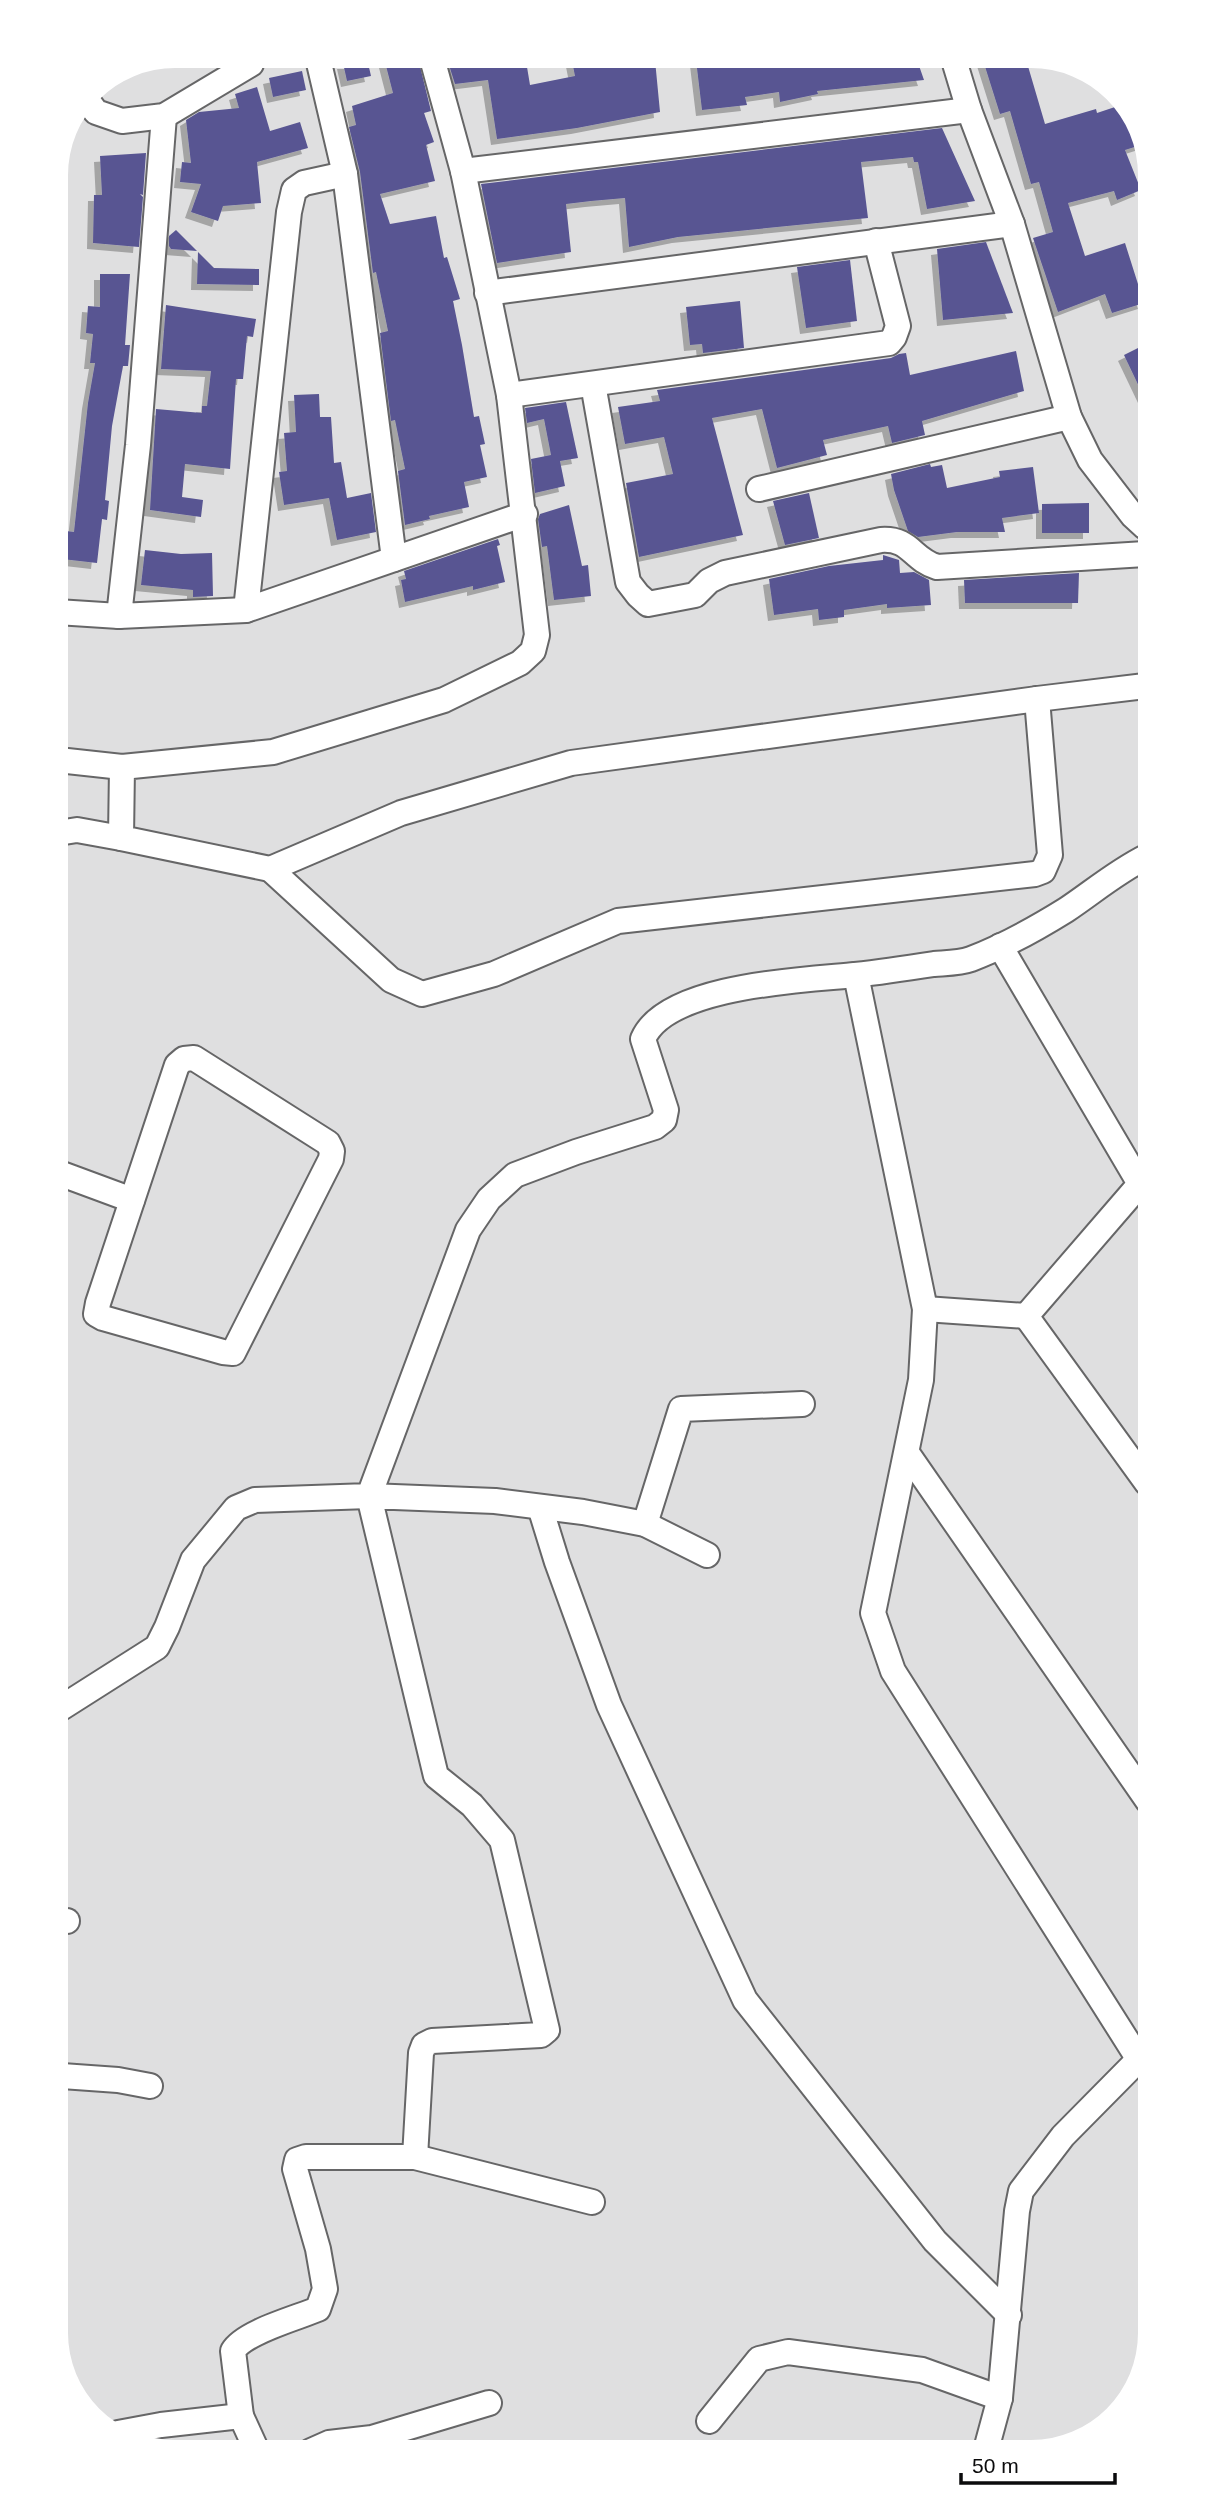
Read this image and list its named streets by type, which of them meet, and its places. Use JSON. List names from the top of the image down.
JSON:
{
  "scale_bar": "50 m"
}
